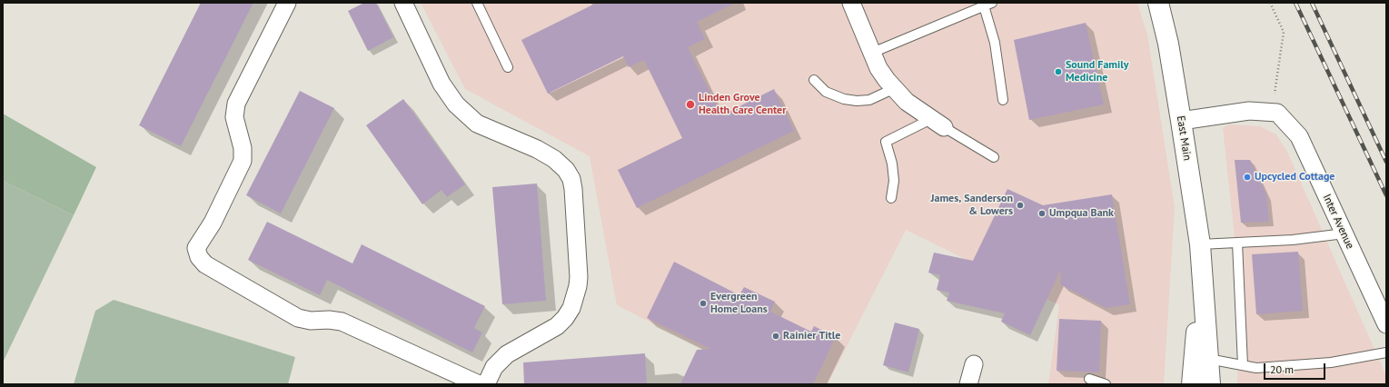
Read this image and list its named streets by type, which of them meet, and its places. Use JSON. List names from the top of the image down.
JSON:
{
  "streets": {
    "main road": ["East Main"],
    "street": ["Inter Avenue"]
  },
  "crossings": [
    ["East Main", "Inter Avenue"]
  ],
  "places": [
    "Sound Family Medicine",
    "Linden Grove Health Care Center",
    "Upcycled Cottage",
    "James, Sanderson & Lowers",
    "Umpqua Bank",
    "Evergreen Home Loans",
    "Rainier Title"
  ],
  "scale_bar": "20 m"
}
